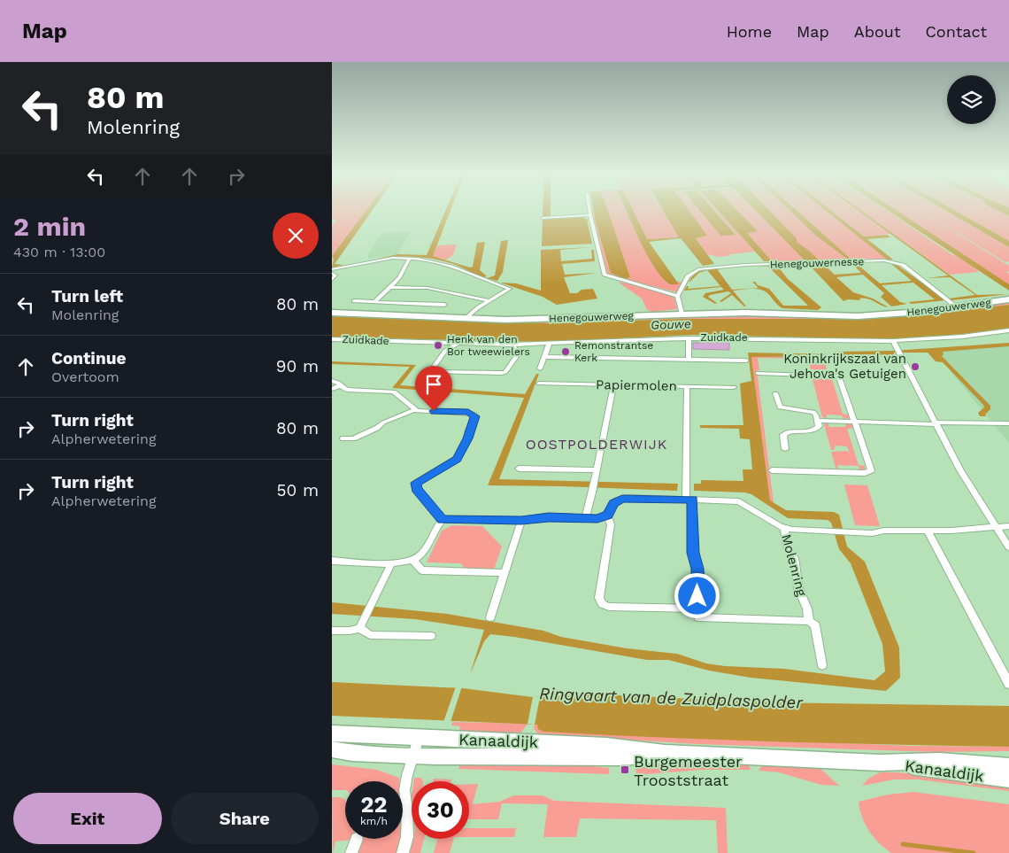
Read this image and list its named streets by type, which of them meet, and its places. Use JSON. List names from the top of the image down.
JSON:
{
  "streets": {
    "main road": ["Henegouwerweg", "Kanaaldijk"],
    "street": [
      "Henegouwernesse",
      "Zuidkade",
      "Papiermolen",
      "Molenring"
    ]
  },
  "crossings": [
    ["Henegouwernesse", "Henegouwerweg"]
  ],
  "districts": ["OOSTPOLDERWIJK"],
  "water": ["Gouwe", "Ringvaart van de Zuidplaspolder"],
  "places": {
    "other": ["Henk van den Bor tweewielers", "Remonstrantse Kerk", "Koninkrijkszaal van Jehova's Getuigen"],
    "transit": ["Burgemeester Trooststraat"]
  },
  "page": {
    "header": "Map",
    "nav": [
      "Home",
      "Map",
      "About",
      "Contact"
    ],
    "turn": ["80 m", "Molenring"],
    "heading": ["2 min", "430 m · 13:00"],
    "list": [
      {
        "name": "Turn left",
        "note": "Molenring",
        "value": "80 m"
      },
      {
        "name": "Continue",
        "note": "Overtoom",
        "value": "90 m"
      },
      {
        "name": "Turn right",
        "note": "Alpherwetering",
        "value": "80 m"
      },
      {
        "name": "Turn right",
        "note": "Alpherwetering",
        "value": "50 m"
      }
    ],
    "speed": "22 km/h",
    "limit": "30",
    "buttons": ["Exit", "Share"]
  }
}
